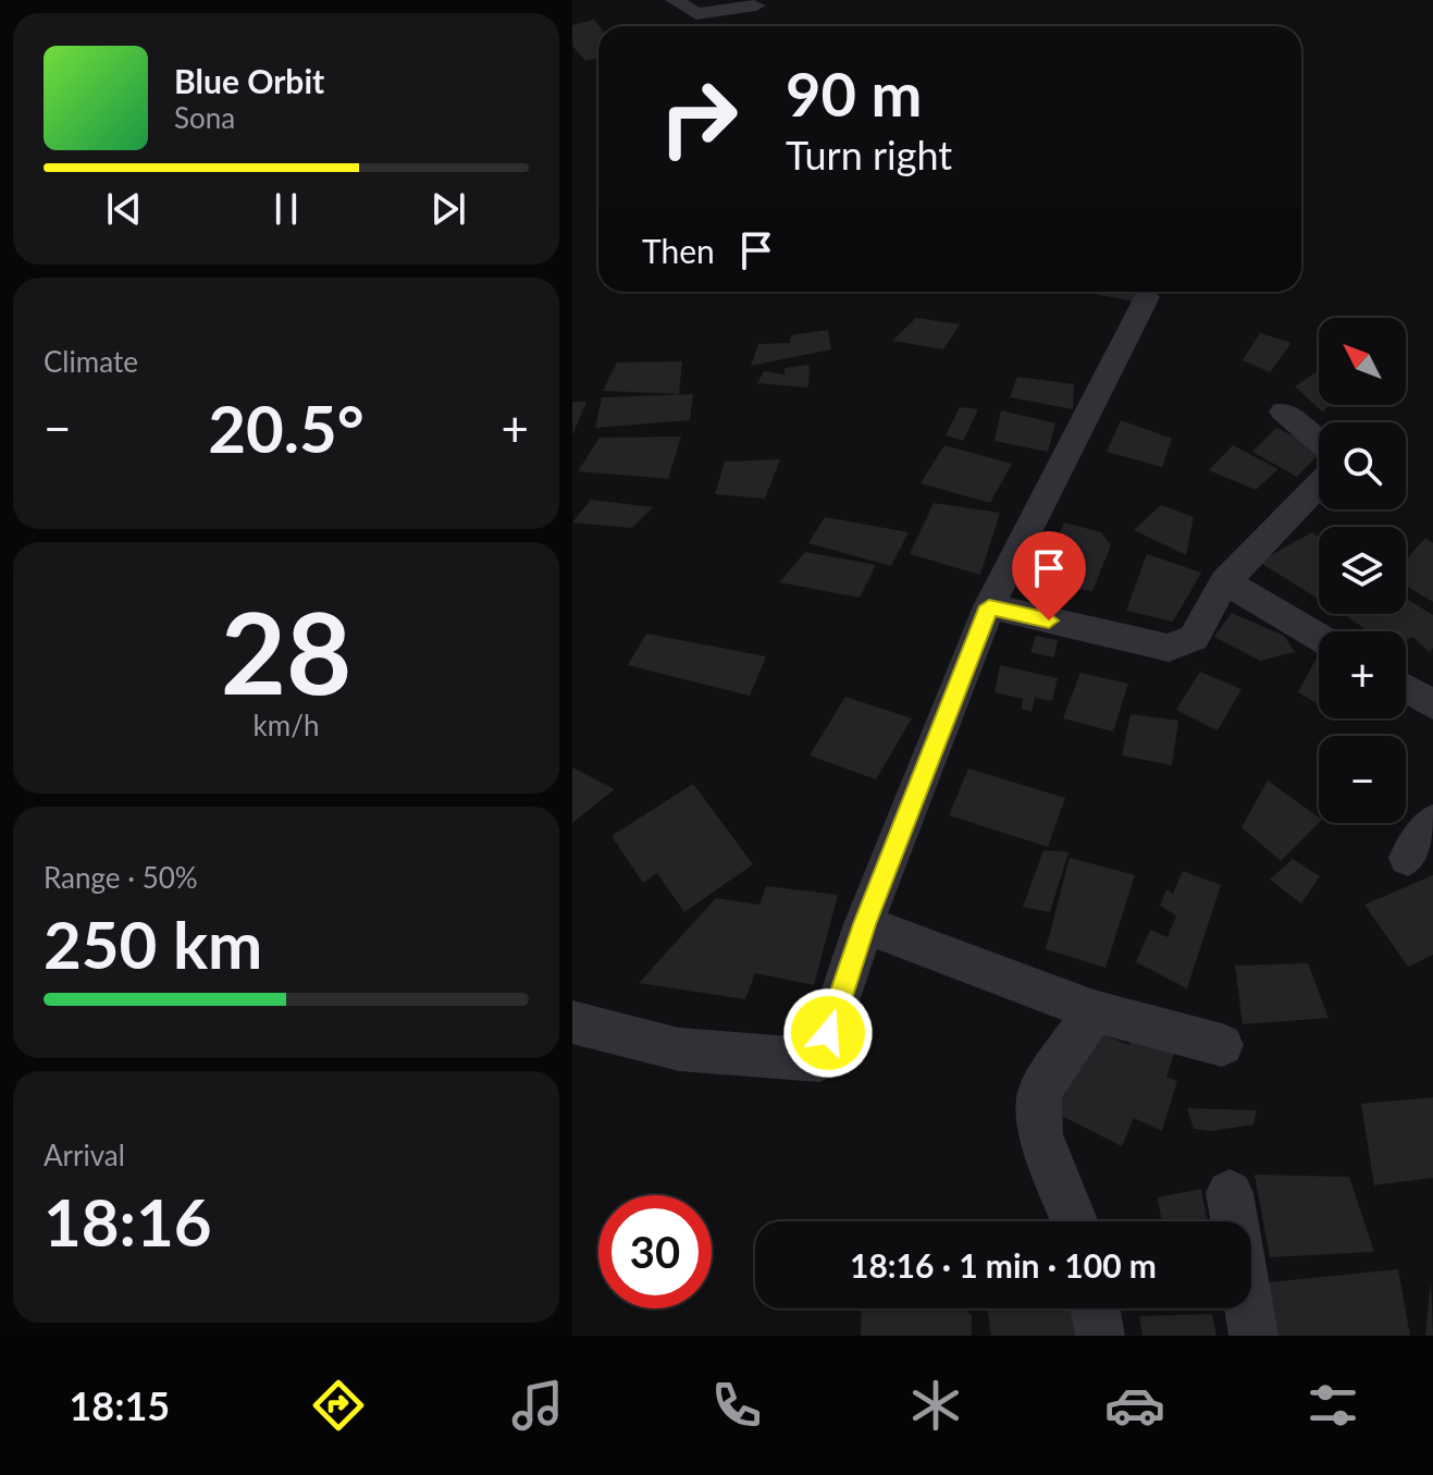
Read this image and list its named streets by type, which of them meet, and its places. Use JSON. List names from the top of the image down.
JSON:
{
  "north": "top left",
  "page": {
    "turn": ["90 m", "Turn right"],
    "song": ["Blue Orbit", "Sona"],
    "then": "Then",
    "tile": [
      "Climate",
      ["28", "km/h"],
      ["Range · 50%", "250 km"],
      ["Arrival", "18:16"]
    ],
    "map_buttons": ["+", "−"],
    "heat": ["−", "20.5°", "+"],
    "limit": "30",
    "trip": "18:16 · 1 min · 100 m",
    "tabs": "18:15"
  }
}
